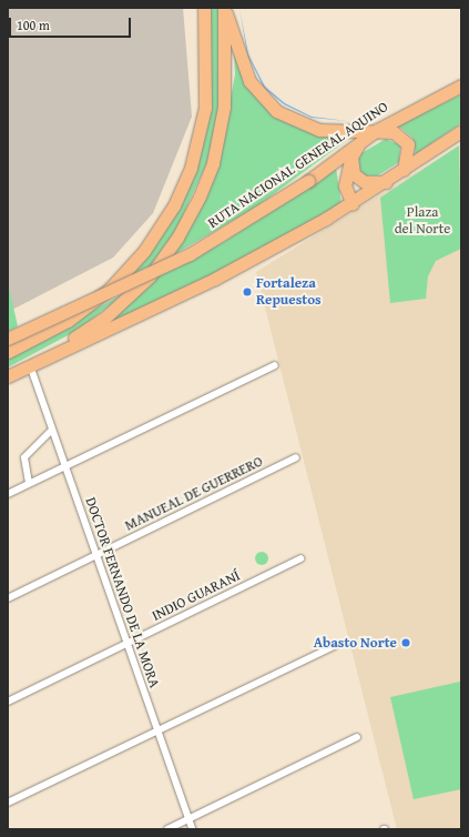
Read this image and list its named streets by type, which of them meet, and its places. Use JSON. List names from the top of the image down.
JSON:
{
  "streets": {
    "highway": ["RUTA NACIONAL GENERAL AQUINO"],
    "street": ["MANUEAL DE GUERRERO", "DOCTOR FERNANDO DE LA MORA", "INDIO GUARANÍ"]
  },
  "crossings": [
    ["MANUEAL DE GUERRERO", "DOCTOR FERNANDO DE LA MORA"],
    ["DOCTOR FERNANDO DE LA MORA", "INDIO GUARANÍ"]
  ],
  "parks": ["Plaza del Norte"],
  "places": ["Fortaleza Repuestos", "Abasto Norte"],
  "scale_bar": "100 m"
}
